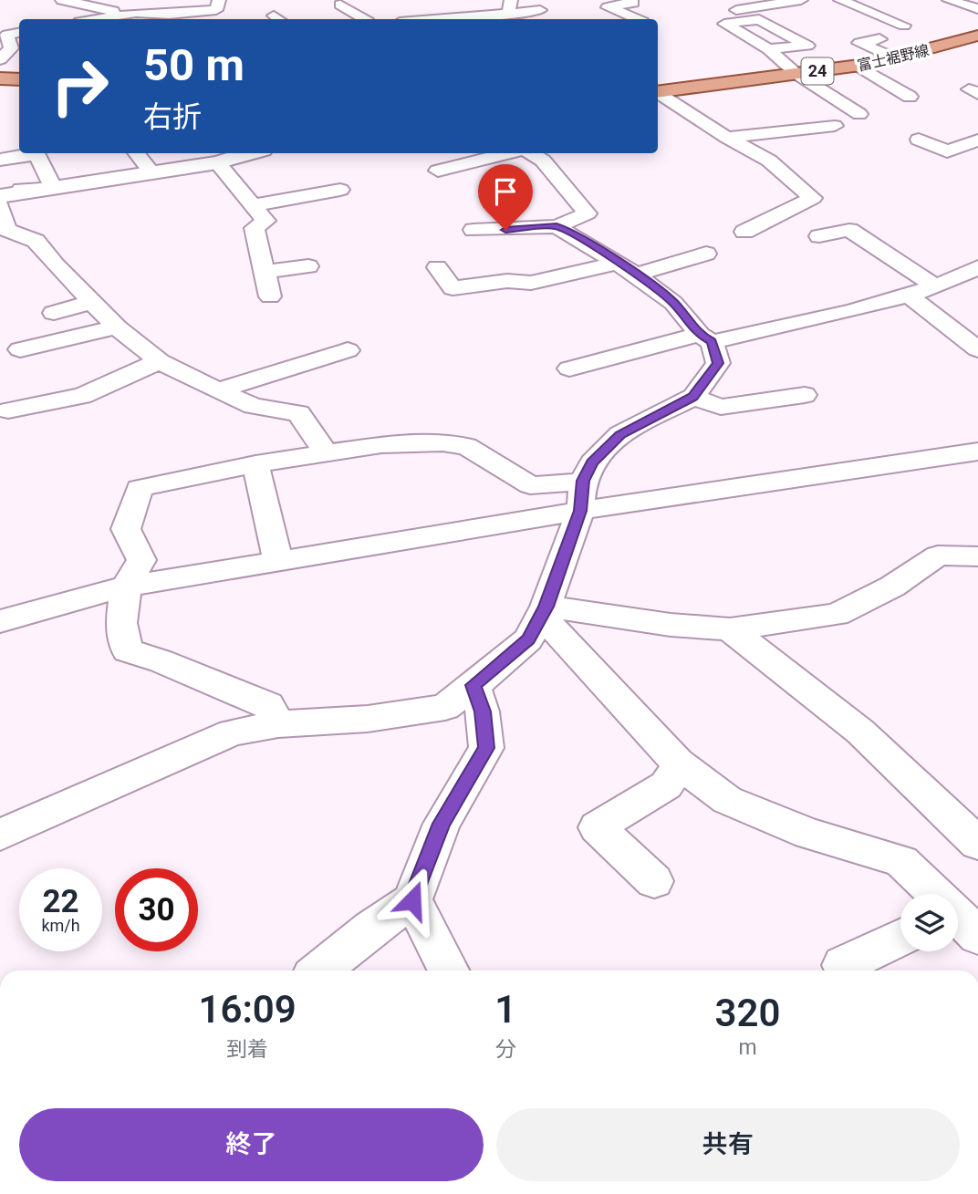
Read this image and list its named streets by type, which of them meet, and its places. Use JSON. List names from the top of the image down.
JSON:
{
  "streets": {
    "main road": ["富士裾野線", "24"]
  },
  "page": {
    "turn": ["50 m", "右折"],
    "speed": "22 km/h",
    "limit": "30",
    "eta": [
      "16:09",
      "到着",
      "1",
      "分",
      "320",
      "m"
    ],
    "buttons": ["終了", "共有"]
  }
}
